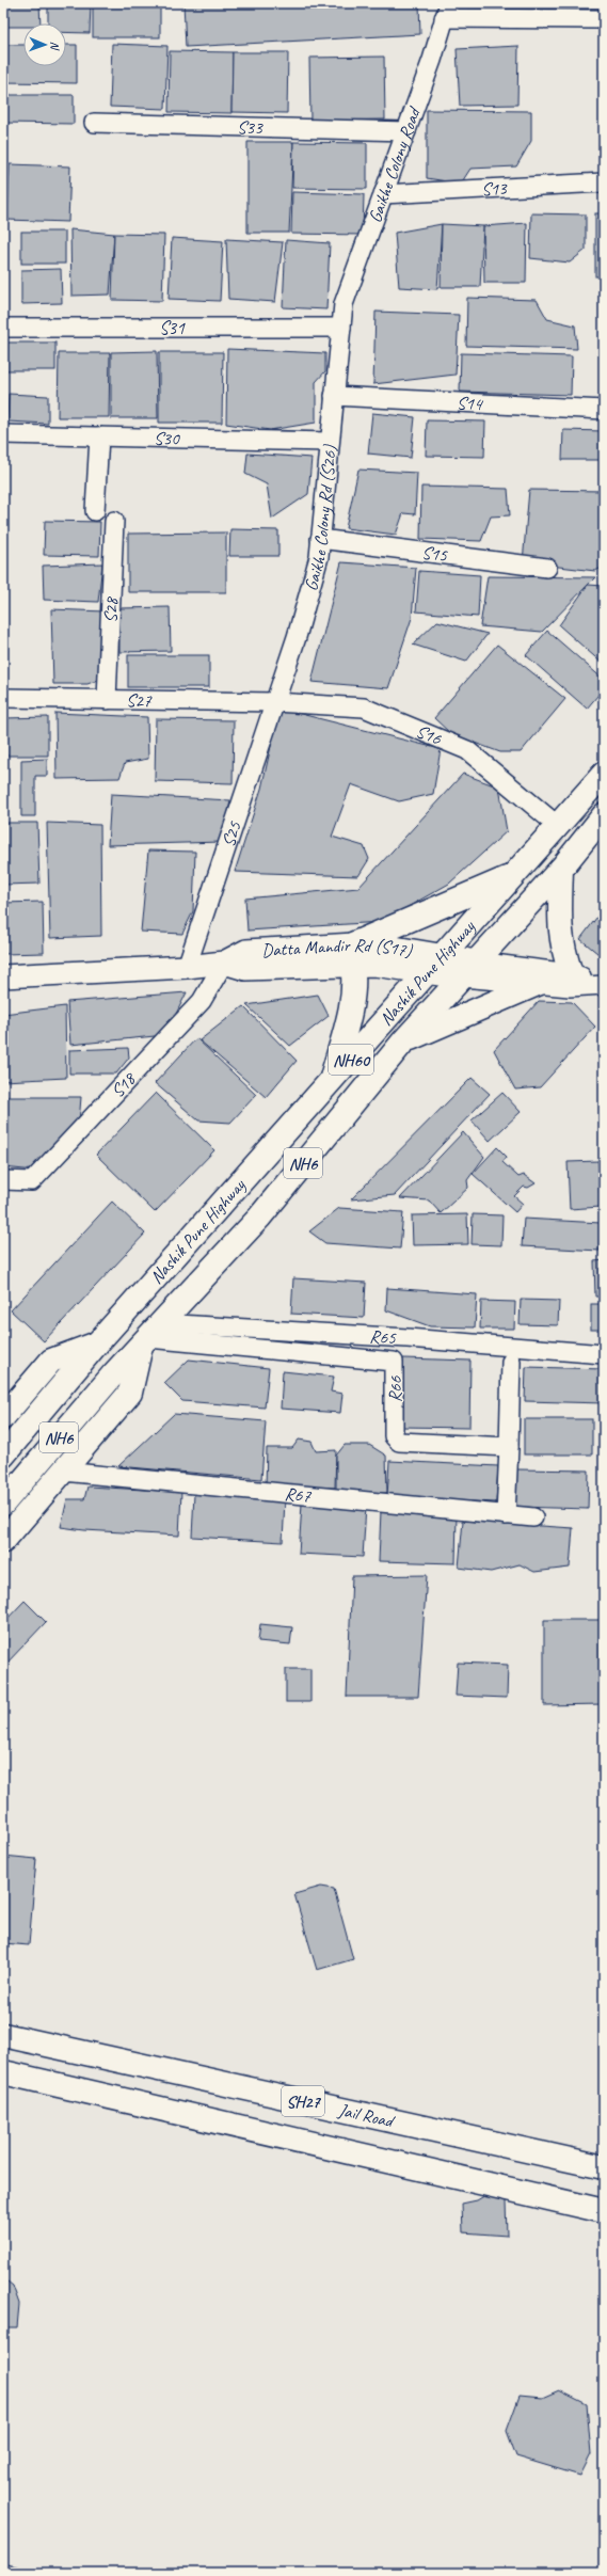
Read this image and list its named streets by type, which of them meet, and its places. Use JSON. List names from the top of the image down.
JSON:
{
  "streets": {
    "main road": [
      "Nashik Pune Highway",
      "NH60",
      "NH6",
      "SH27",
      "Jail Road"
    ],
    "street": [
      "S33",
      "Gaikhe Colony Road",
      "S13",
      "S31",
      "S14",
      "S30",
      "Gaikhe Colony Rd (S26)",
      "S15",
      "S28",
      "S27",
      "S16",
      "S25",
      "Datta Mandir Rd (S17)",
      "S18",
      "R65",
      "R66",
      "R67"
    ]
  },
  "crossings": [
    ["S33", "Gaikhe Colony Road"],
    ["Gaikhe Colony Road", "S13"],
    ["Gaikhe Colony Road", "S31"],
    ["Gaikhe Colony Road", "Gaikhe Colony Rd (S26)"],
    ["S31", "Gaikhe Colony Rd (S26)"],
    ["S14", "Gaikhe Colony Rd (S26)"],
    ["S30", "Gaikhe Colony Rd (S26)"],
    ["Gaikhe Colony Rd (S26)", "S15"],
    ["Gaikhe Colony Rd (S26)", "S27"],
    ["Gaikhe Colony Rd (S26)", "S16"],
    ["Gaikhe Colony Rd (S26)", "S25"],
    ["S28", "S27"],
    ["S27", "S16"],
    ["S27", "S25"],
    ["S16", "S25"],
    ["S16", "Nashik Pune Highway"],
    ["S25", "Datta Mandir Rd (S17)"],
    ["Datta Mandir Rd (S17)", "Nashik Pune Highway"],
    ["Datta Mandir Rd (S17)", "S18"],
    ["Nashik Pune Highway", "NH6"],
    ["Nashik Pune Highway", "R65"],
    ["Nashik Pune Highway", "R66"],
    ["NH6", "R65"],
    ["NH6", "R66"],
    ["R65", "R66"]
  ],
  "north": "right"
}
